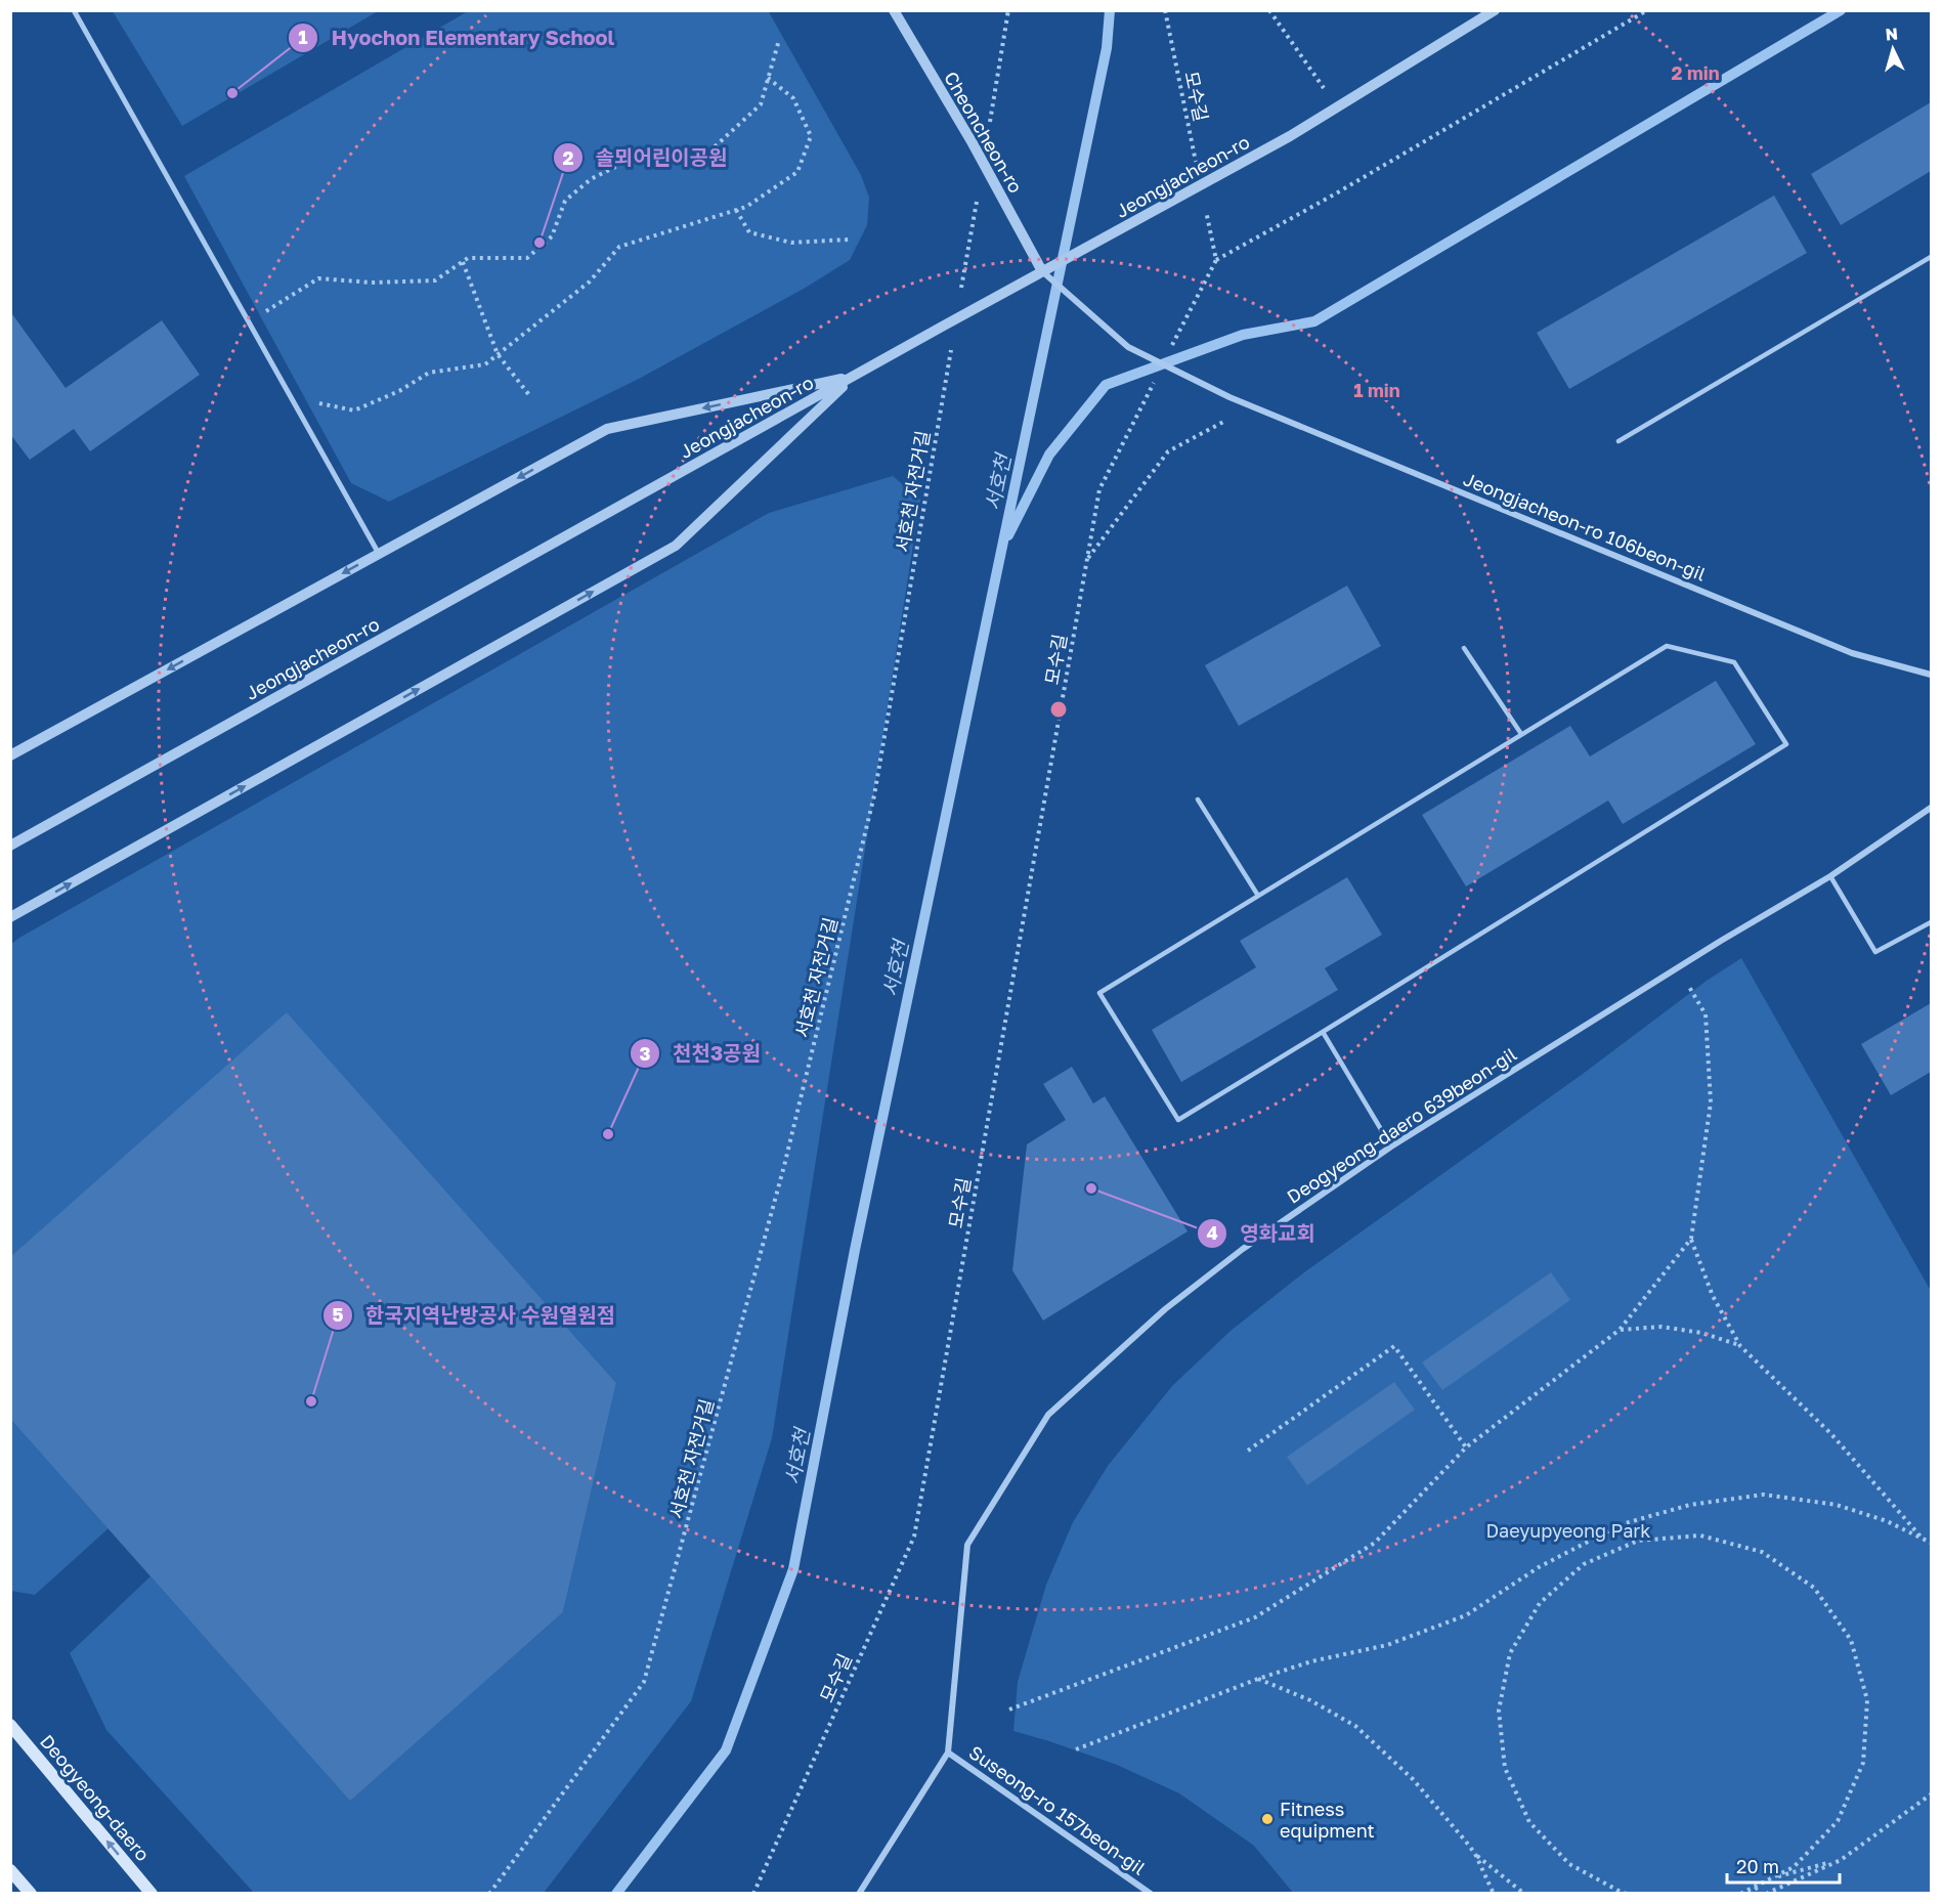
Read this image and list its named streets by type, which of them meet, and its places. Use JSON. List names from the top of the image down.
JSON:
{
  "streets": {
    "main road": ["Deogyeong-daero"],
    "street": [
      "Cheoncheon-ro",
      "Jeongjacheon-ro",
      "Jeongjacheon-ro 106beon-gil",
      "Deogyeong-daero 639beon-gil",
      "Suseong-ro 157beon-gil"
    ],
    "path": ["모수길", "서호천 자전거길"]
  },
  "crossings": [
    ["Cheoncheon-ro", "Jeongjacheon-ro"],
    ["Cheoncheon-ro", "Jeongjacheon-ro 106beon-gil"],
    ["Jeongjacheon-ro", "Jeongjacheon-ro 106beon-gil"],
    ["Deogyeong-daero 639beon-gil", "Suseong-ro 157beon-gil"]
  ],
  "one_way": ["Deogyeong-daero"],
  "water": ["서호천"],
  "parks": ["Daeyupyeong Park"],
  "places": [
    "Hyochon Elementary School",
    "솔뫼어린이공원",
    "천천3공원",
    "영화교회",
    "한국지역난방공사 수원열원점",
    "Fitness equipment"
  ],
  "scale_bar": "20 m",
  "north": "top",
  "rings": ["2 min", "1 min"]
}
